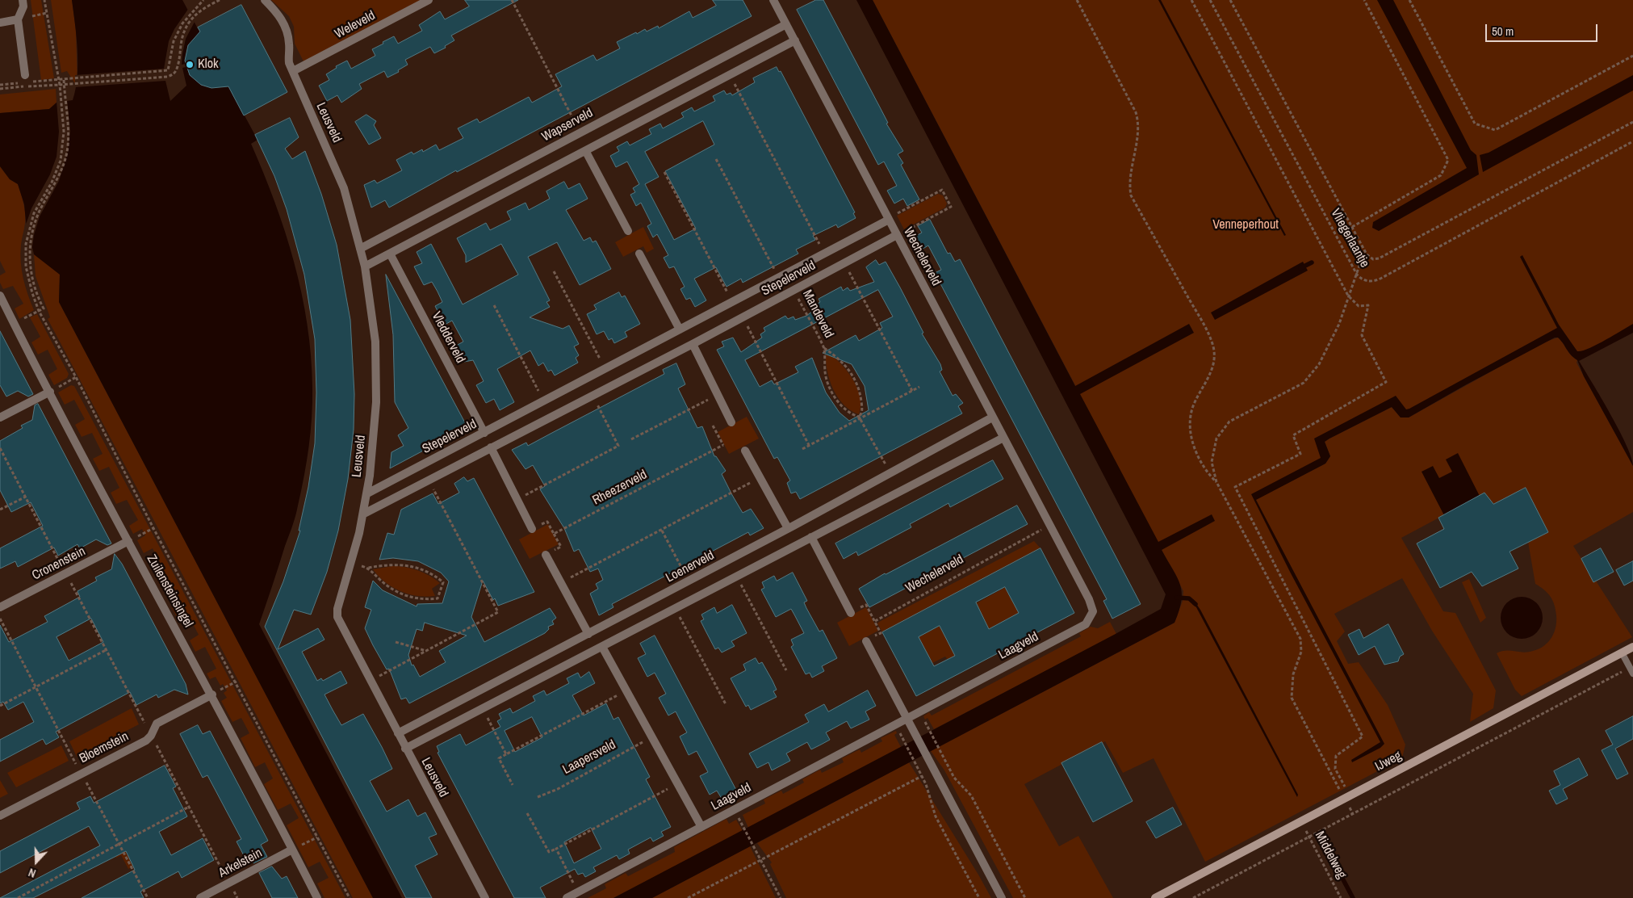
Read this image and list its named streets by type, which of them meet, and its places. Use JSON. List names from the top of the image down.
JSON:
{
  "streets": {
    "street": [
      "Weleveld",
      "Leusveld",
      "Wapserveld",
      "Wechelerveld",
      "Stepelerveld",
      "Vledderveld",
      "Cronenstein",
      "Loenerveld",
      "Zuilensteinsingel",
      "Laagveld",
      "Bloemstein",
      "IJweg",
      "Arkelstein"
    ],
    "path": [
      "Vliegerlaantje",
      "Mandeveld",
      "Rheezerveld",
      "Laapersveld",
      "Middelweg"
    ]
  },
  "crossings": [
    ["Weleveld", "Leusveld"],
    ["Leusveld", "Wapserveld"],
    ["Leusveld", "Stepelerveld"],
    ["Leusveld", "Loenerveld"],
    ["Wapserveld", "Wechelerveld"],
    ["Wechelerveld", "Stepelerveld"],
    ["Wechelerveld", "Loenerveld"],
    ["Wechelerveld", "Laagveld"],
    ["Stepelerveld", "Mandeveld"],
    ["Stepelerveld", "Vledderveld"],
    ["Mandeveld", "Loenerveld"],
    ["Cronenstein", "Zuilensteinsingel"],
    ["Zuilensteinsingel", "Bloemstein"],
    ["Zuilensteinsingel", "Arkelstein"],
    ["IJweg", "Middelweg"]
  ],
  "parks": ["Venneperhout"],
  "places": ["Klok"],
  "scale_bar": "50 m",
  "north": "bottom"
}
